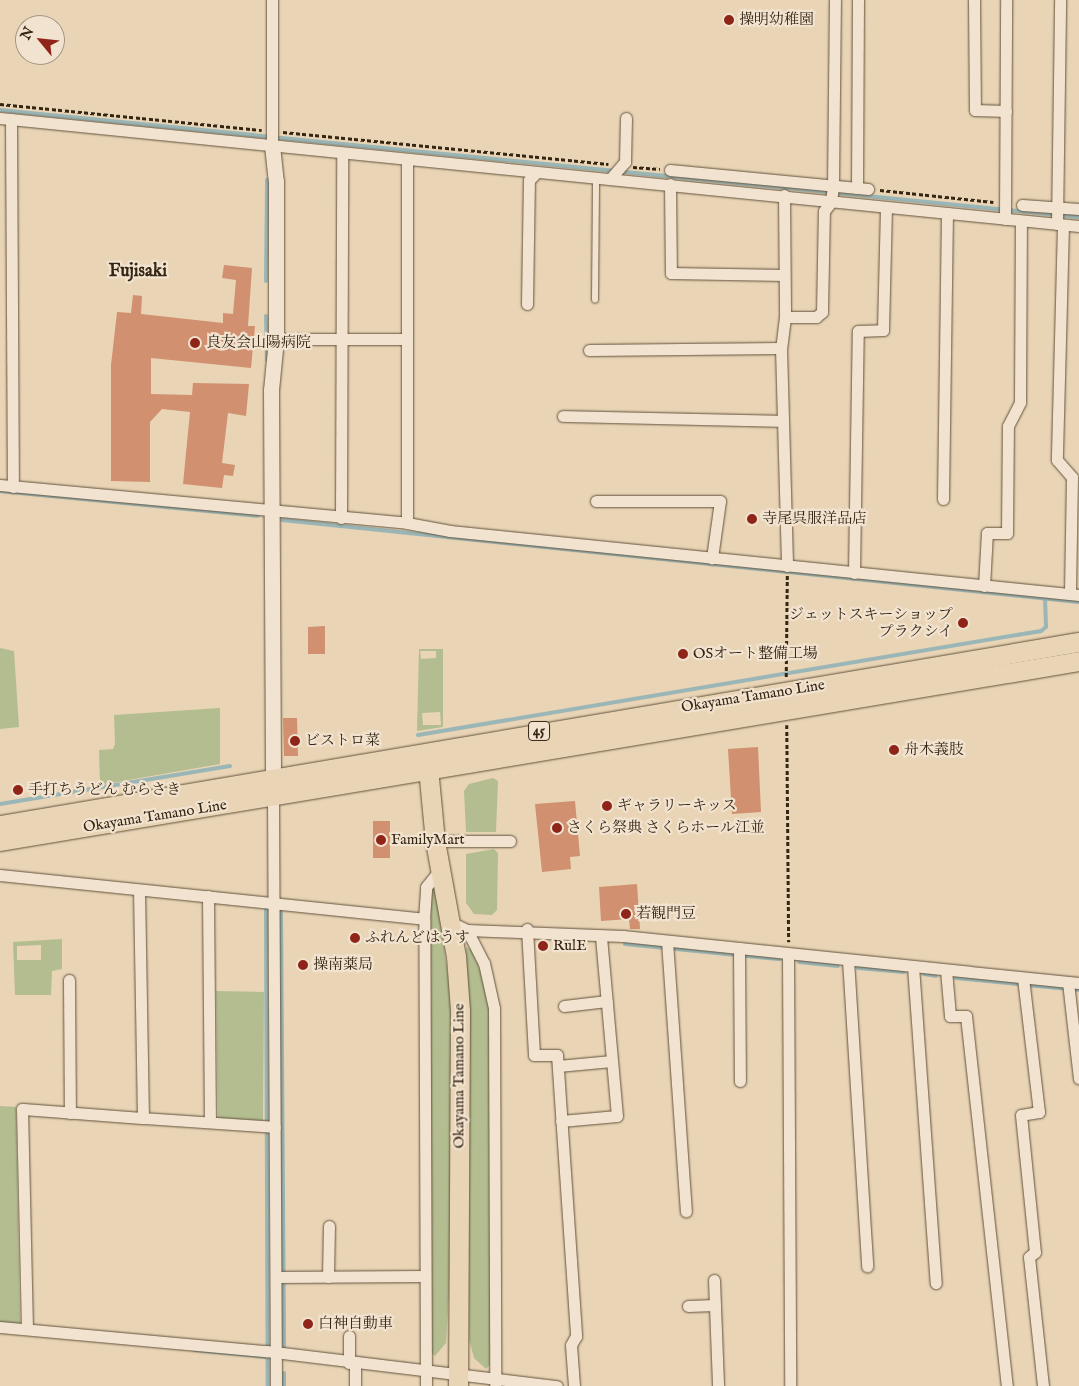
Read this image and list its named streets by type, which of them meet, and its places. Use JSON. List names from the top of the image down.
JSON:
{
  "streets": {
    "main road": ["Okayama Tamano Line", "45"]
  },
  "districts": ["Fujisaki"],
  "places": [
    "操明幼稚園",
    "良友会山陽病院",
    "寺尾呉服洋品店",
    "ジェットスキーショップ プラクシイ",
    "OSオート整備工場",
    "ビストロ菜",
    "舟木義肢",
    "手打ちうどん むらさき",
    "ギャラリーキッス",
    "さくら祭典 さくらホール江並",
    "FamilyMart",
    "若観門豆",
    "ふれんどはうす",
    "RulE",
    "操南薬局",
    "白神自動車"
  ],
  "north": "top left"
}
